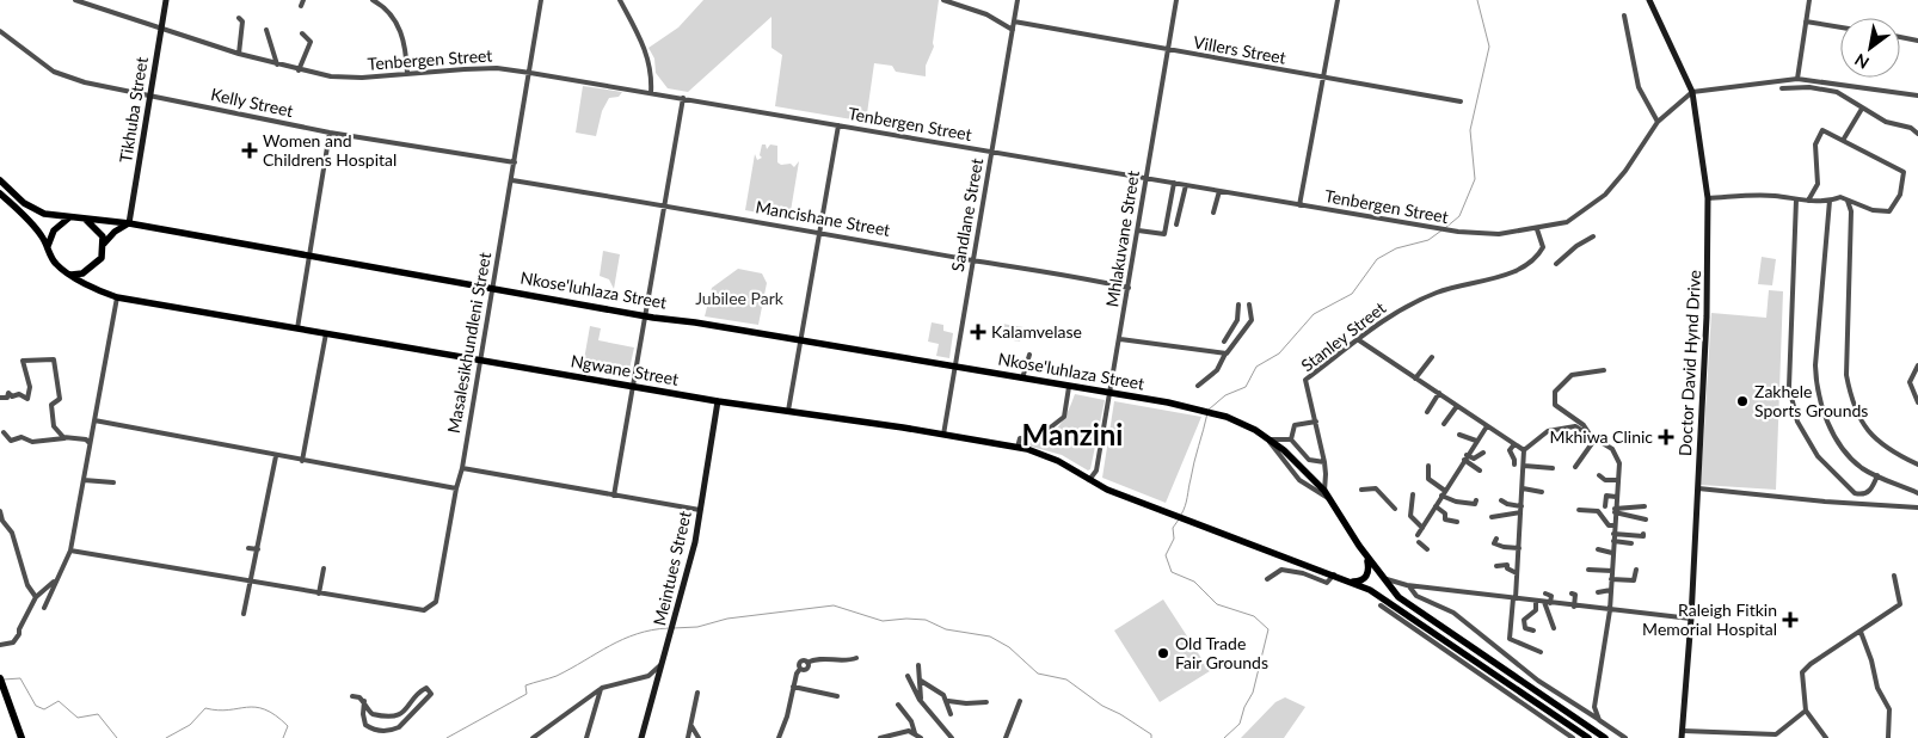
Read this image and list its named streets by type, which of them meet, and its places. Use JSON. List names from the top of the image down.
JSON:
{
  "streets": {
    "main road": [
      "Tikhuba Street",
      "Nkose'luhlaza Street",
      "Doctor David Hynd Drive",
      "Ngwane Street",
      "Meintues Street"
    ],
    "street": [
      "Villers Street",
      "Tenbergen Street",
      "Kelly Street",
      "Sandlane Street",
      "Mancishane Street",
      "Mhlakuvane Street",
      "Stanley Street",
      "Masalesikhundleni Street"
    ]
  },
  "crossings": [
    ["Villers Street", "Sandlane Street"],
    ["Villers Street", "Mhlakuvane Street"],
    ["Tenbergen Street", "Tikhuba Street"],
    ["Tenbergen Street", "Sandlane Street"],
    ["Tenbergen Street", "Mhlakuvane Street"],
    ["Tenbergen Street", "Stanley Street"],
    ["Tenbergen Street", "Masalesikhundleni Street"],
    ["Tenbergen Street", "Doctor David Hynd Drive"],
    ["Kelly Street", "Tikhuba Street"],
    ["Kelly Street", "Masalesikhundleni Street"],
    ["Tikhuba Street", "Nkose'luhlaza Street"],
    ["Sandlane Street", "Mancishane Street"],
    ["Sandlane Street", "Nkose'luhlaza Street"],
    ["Sandlane Street", "Ngwane Street"],
    ["Mancishane Street", "Mhlakuvane Street"],
    ["Mancishane Street", "Masalesikhundleni Street"],
    ["Mhlakuvane Street", "Nkose'luhlaza Street"],
    ["Mhlakuvane Street", "Ngwane Street"],
    ["Nkose'luhlaza Street", "Stanley Street"],
    ["Nkose'luhlaza Street", "Masalesikhundleni Street"],
    ["Nkose'luhlaza Street", "Ngwane Street"],
    ["Masalesikhundleni Street", "Ngwane Street"],
    ["Ngwane Street", "Meintues Street"]
  ],
  "districts": ["Manzini"],
  "parks": ["Jubilee Park"],
  "places": {
    "health": [
      "Women and Childrens Hospital",
      "Kalamvelase",
      "Mkhiwa Clinic",
      "Raleigh Fitkin Memorial Hospital"
    ],
    "other": ["Zakhele Sports Grounds", "Old Trade Fair Grounds"]
  },
  "north": "bottom left"
}
